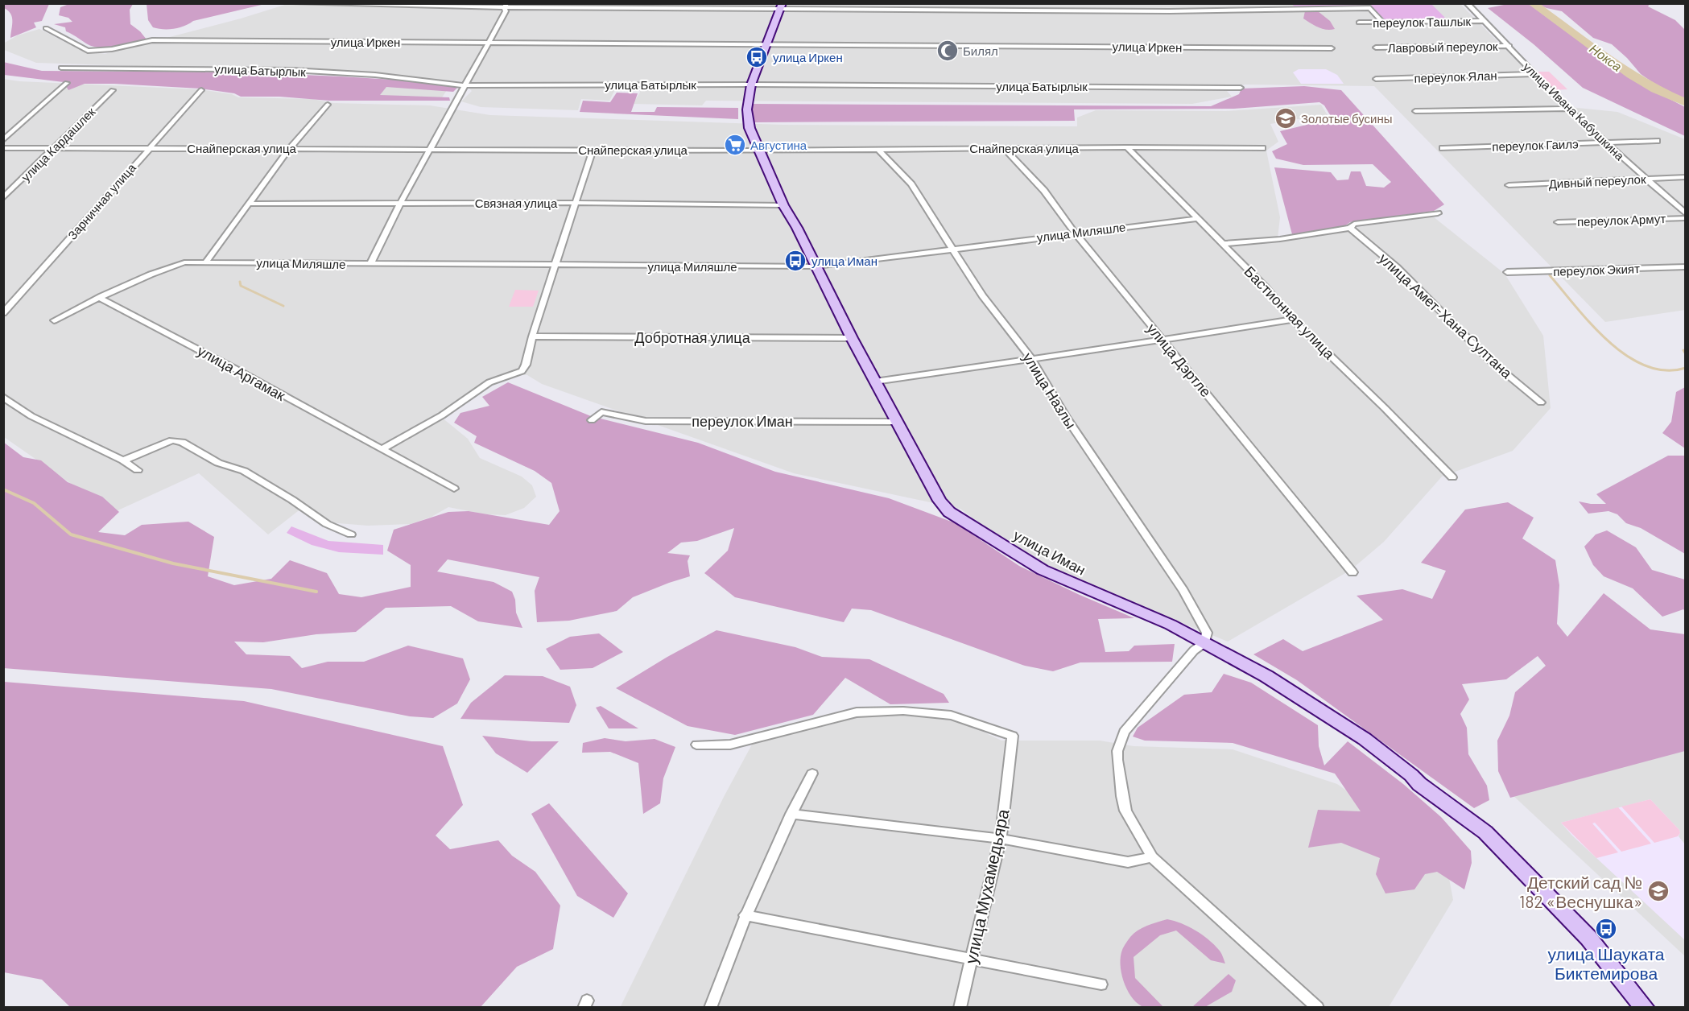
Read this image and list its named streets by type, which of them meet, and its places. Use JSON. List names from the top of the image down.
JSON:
{
  "streets": {
    "street": [
      "переулок Ташлык",
      "улица Иркен",
      "Лавровый переулок",
      "улица Батырлык",
      "переулок Ялан",
      "улица Ивана Кабушкина",
      "улица Кардашлек",
      "переулок Гаилэ",
      "Снайперская улица",
      "Дивный переулок",
      "Зарничная улица",
      "Связная улица",
      "переулок Армут",
      "улица Миляшле",
      "переулок Экият",
      "Бастионная улица",
      "улица Амет-Хана Султана",
      "Добротная улица",
      "улица Дэртле",
      "улица Аргамак",
      "улица Назлы",
      "переулок Иман",
      "улица Иман",
      "улица Мухамедьяра"
    ]
  },
  "crossings": [
    ["переулок Ташлык", "улица Ивана Кабушкина"],
    ["улица Иркен", "улица Иман"],
    ["Лавровый переулок", "улица Ивана Кабушкина"],
    ["улица Батырлык", "улица Иман"],
    ["переулок Ялан", "улица Ивана Кабушкина"],
    ["улица Ивана Кабушкина", "переулок Гаилэ"],
    ["улица Ивана Кабушкина", "Дивный переулок"],
    ["улица Ивана Кабушкина", "переулок Армут"],
    ["улица Кардашлек", "Снайперская улица"],
    ["Снайперская улица", "Зарничная улица"],
    ["Снайперская улица", "Бастионная улица"],
    ["Снайперская улица", "улица Дэртле"],
    ["Снайперская улица", "улица Назлы"],
    ["Снайперская улица", "улица Иман"],
    ["Связная улица", "улица Иман"],
    ["улица Миляшле", "Бастионная улица"],
    ["улица Миляшле", "улица Дэртле"],
    ["улица Миляшле", "улица Аргамак"],
    ["улица Миляшле", "улица Назлы"],
    ["улица Миляшле", "улица Иман"],
    ["Добротная улица", "улица Иман"],
    ["улица Назлы", "улица Иман"],
    ["переулок Иман", "улица Иман"]
  ],
  "water": ["Нокса"],
  "places": {
    "mosque": ["Билял"],
    "bus stop": ["улица Иркен", "улица Иман", "улица Шауката Биктемирова"],
    "school or university": ["Золотые бусины", "Детский сад № 182 «Веснушка»"],
    "supermarket": ["Августина"]
  }
}
